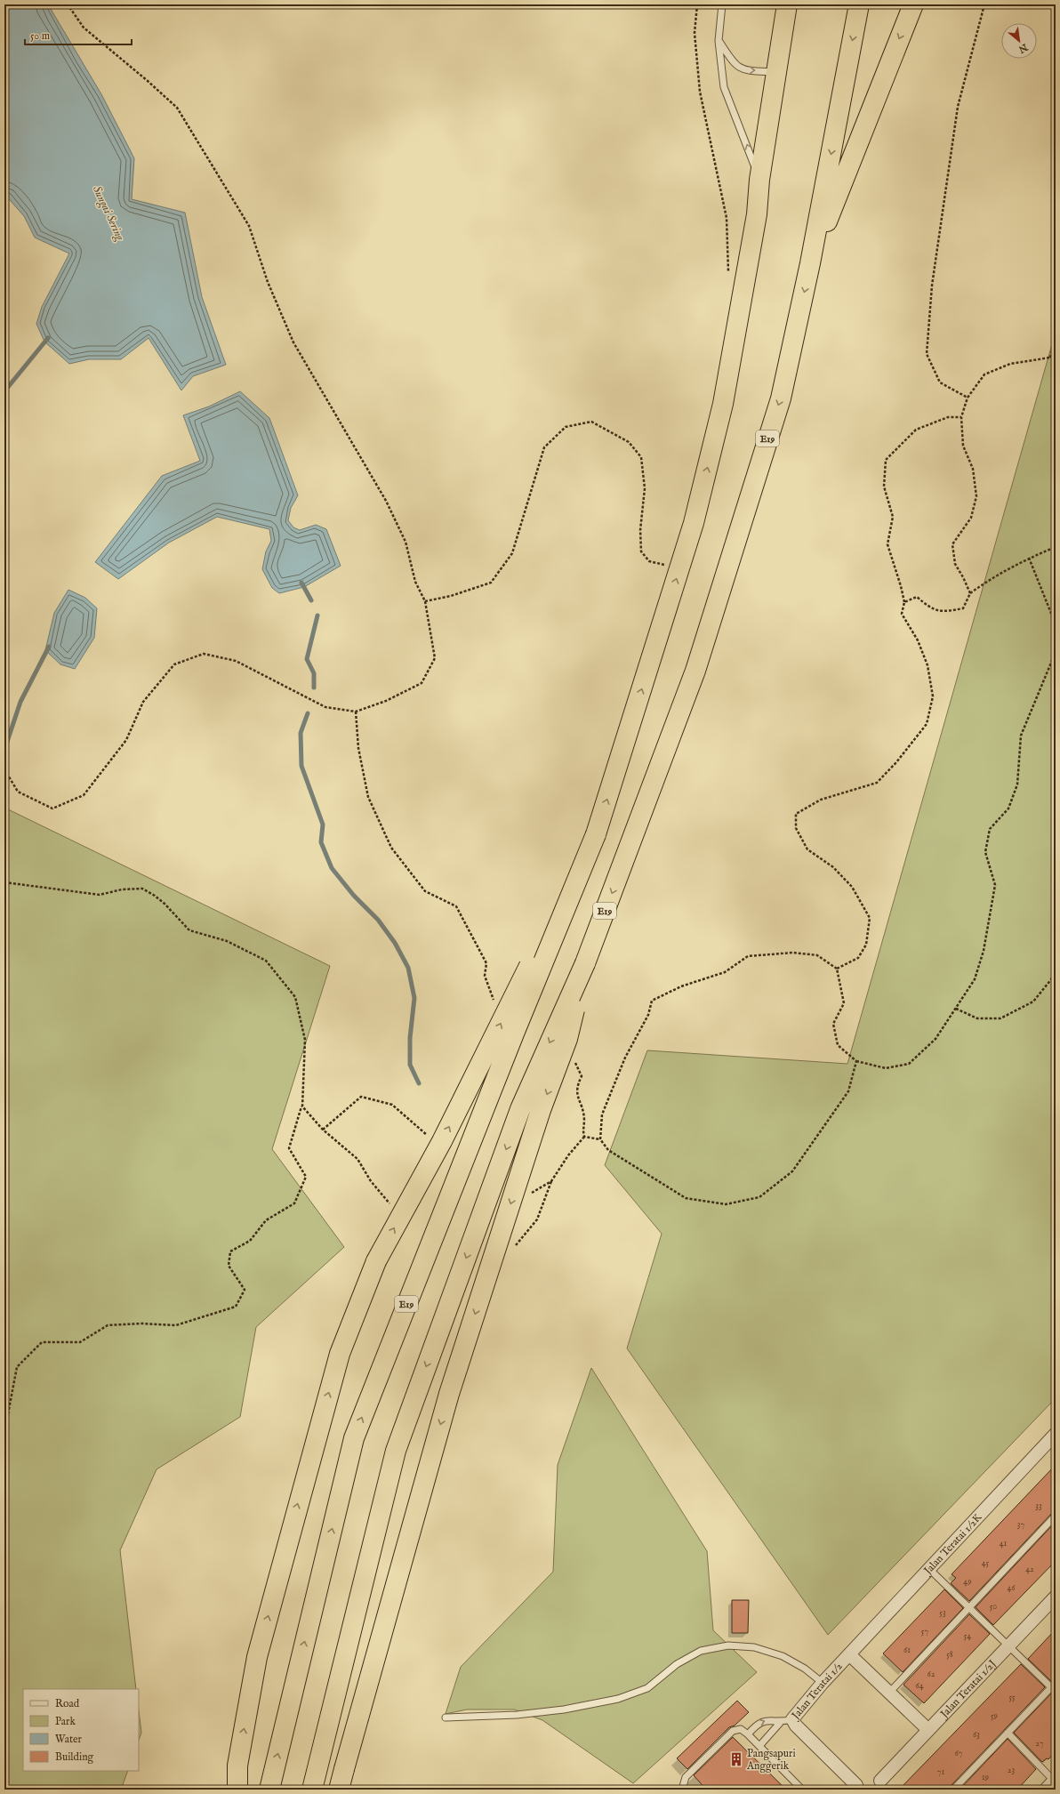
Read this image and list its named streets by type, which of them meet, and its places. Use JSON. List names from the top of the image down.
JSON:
{
  "streets": {
    "highway": ["E19"],
    "street": ["Jalan Teratai 1/2K", "Jalan Teratai 1/2J", "Jalan Teratai 1/2"]
  },
  "crossings": [
    ["Jalan Teratai 1/2K", "Jalan Teratai 1/2"]
  ],
  "water": ["Sungai Sering"],
  "places": {
    "building": ["Pangsapuri Anggerik"]
  },
  "house_numbers": [
    "33",
    "37",
    "41",
    "45",
    "42",
    "49",
    "46",
    "50",
    "53",
    "57",
    "54",
    "61",
    "58",
    "62",
    "64",
    "55",
    "59",
    "63",
    "27",
    "67",
    "23",
    "71",
    "19"
  ],
  "legend": [
    "Road",
    "Park",
    "Water",
    "Building"
  ],
  "scale_bar": "50 m",
  "north": "bottom right"
}
